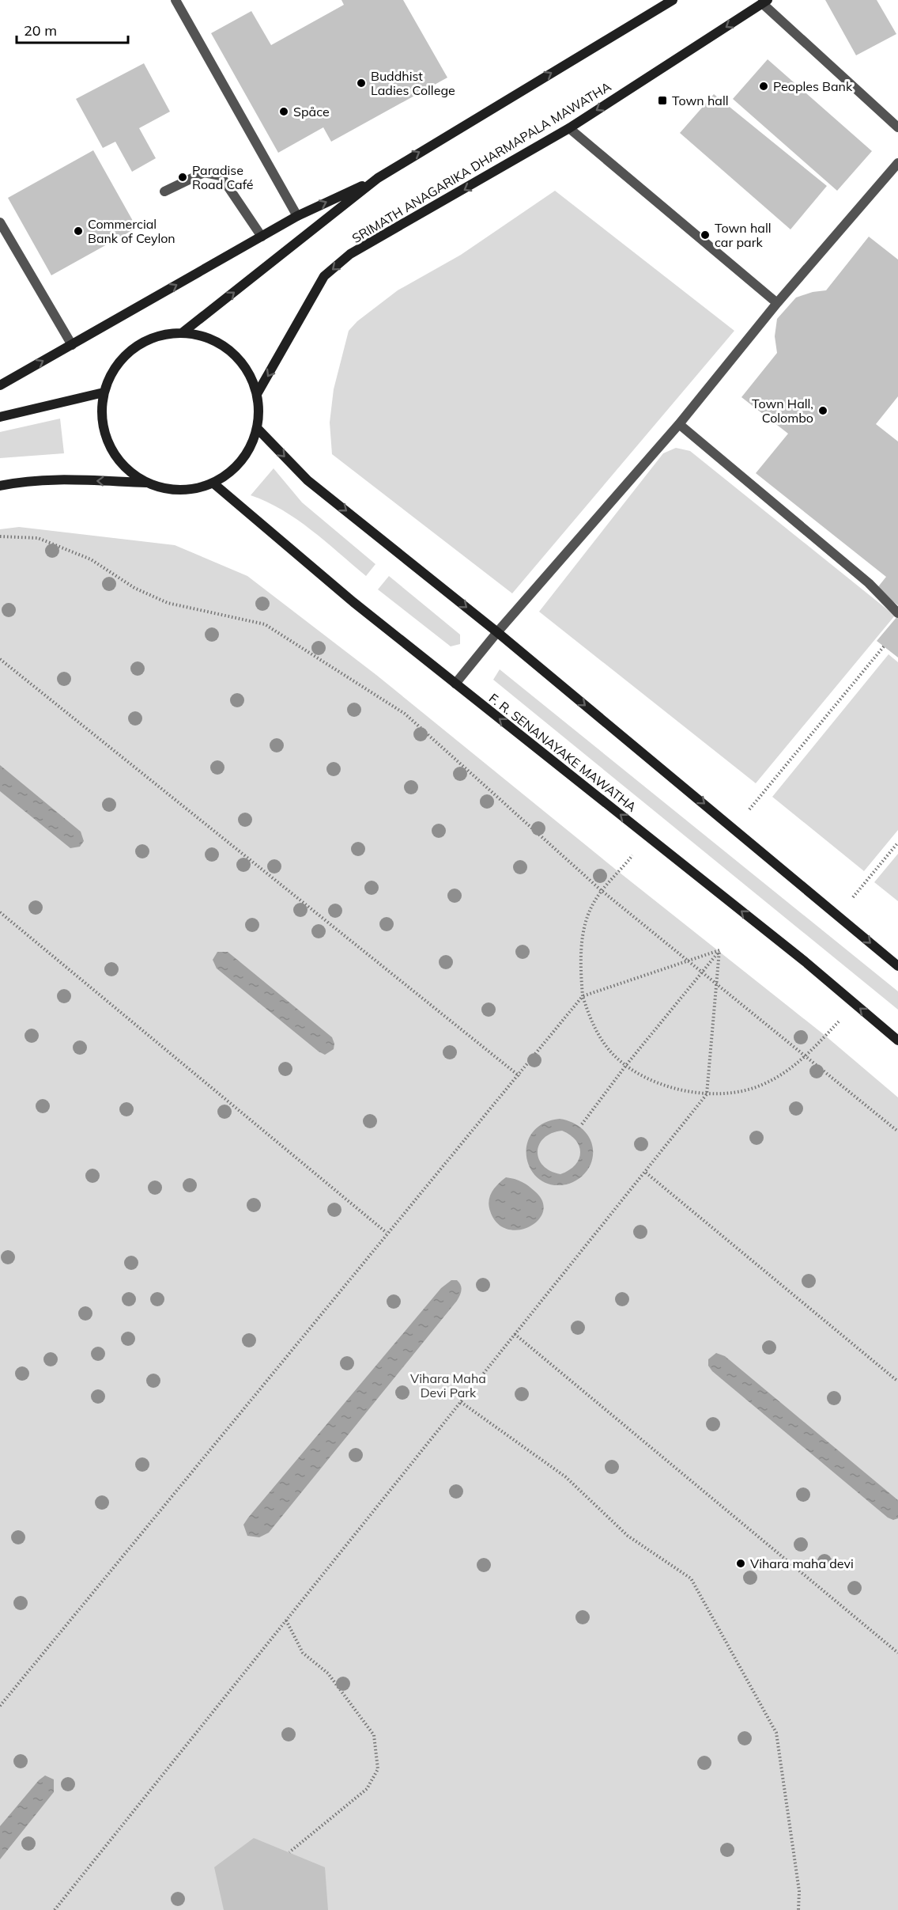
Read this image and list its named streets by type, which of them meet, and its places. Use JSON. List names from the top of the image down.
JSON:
{
  "streets": {
    "main road": ["SRIMATH ANAGARIKA DHARMAPALA MAWATHA", "F. R. SENANAYAKE MAWATHA"]
  },
  "crossings": [
    ["SRIMATH ANAGARIKA DHARMAPALA MAWATHA", "F. R. SENANAYAKE MAWATHA"]
  ],
  "parks": ["Vihara Maha Devi Park"],
  "places": {
    "other": [
      "Buddhist Ladies College",
      "Peoples Bank",
      "Spåce",
      "Paradise Road Café",
      "Commercial Bank of Ceylon",
      "Town hall car park",
      "Town Hall, Colombo",
      "Vihara maha devi"
    ],
    "transit": ["Town hall"]
  },
  "scale_bar": "20 m"
}
